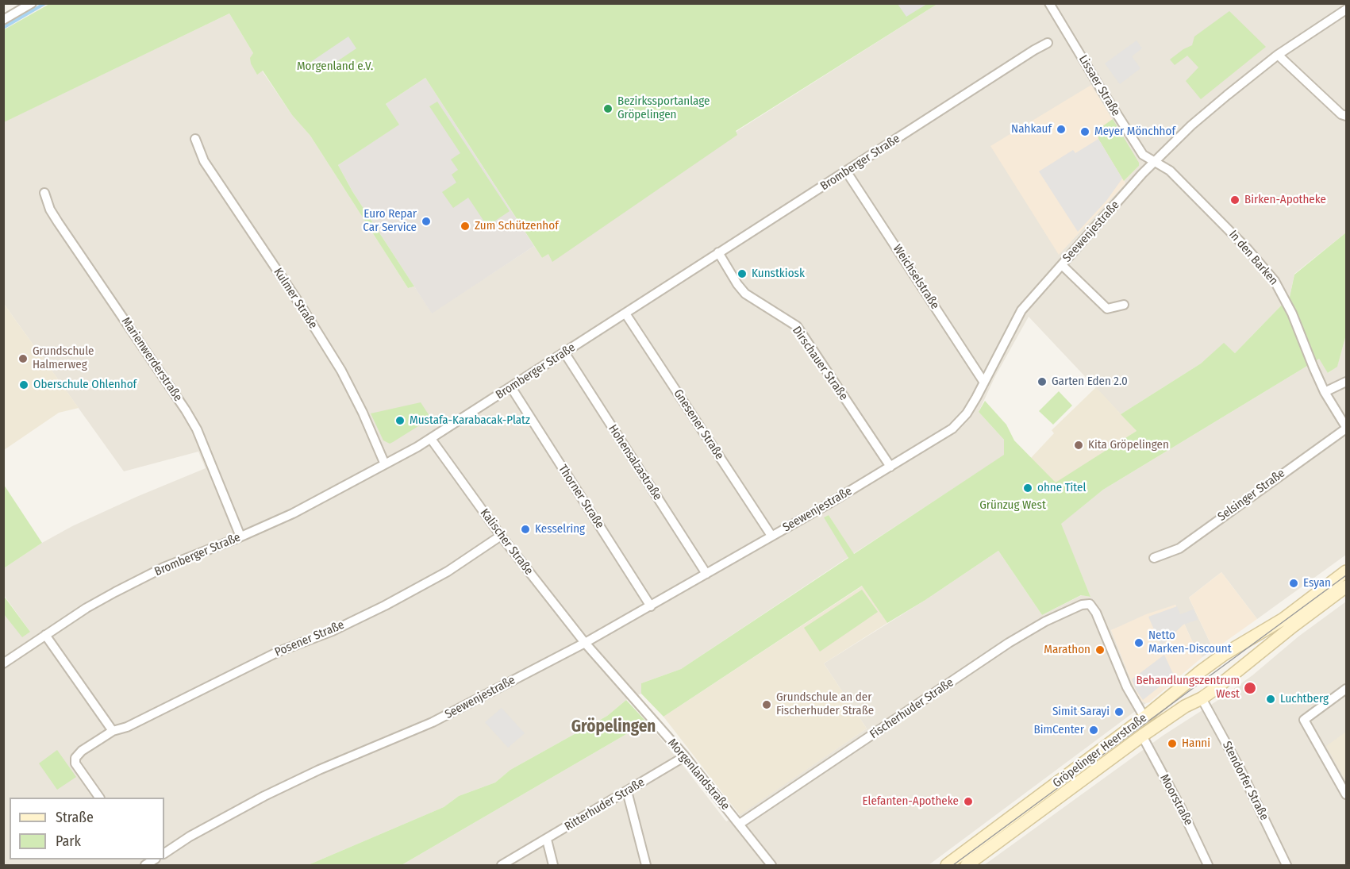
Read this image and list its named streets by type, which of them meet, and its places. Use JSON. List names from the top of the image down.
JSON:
{
  "streets": {
    "main road": ["Gröpelinger Heerstraße"],
    "street": [
      "Lissaer Straße",
      "Bromberger Straße",
      "Seewenjestraße",
      "In den Barken",
      "Weichselstraße",
      "Kulmer Straße",
      "Marienwerderstraße",
      "Dirschauer Straße",
      "Gnesener Straße",
      "Hohensalzastraße",
      "Selsinger Straße",
      "Thorner Straße",
      "Kalischer Straße",
      "Posener Straße",
      "Fischerhuder Straße",
      "Morgenlandstraße",
      "Stendorfer Straße",
      "Moorstraße",
      "Ritterhuder Straße"
    ]
  },
  "crossings": [
    ["Lissaer Straße", "Seewenjestraße"],
    ["Lissaer Straße", "In den Barken"],
    ["Bromberger Straße", "Weichselstraße"],
    ["Bromberger Straße", "Kulmer Straße"],
    ["Bromberger Straße", "Marienwerderstraße"],
    ["Bromberger Straße", "Dirschauer Straße"],
    ["Bromberger Straße", "Gnesener Straße"],
    ["Bromberger Straße", "Hohensalzastraße"],
    ["Bromberger Straße", "Thorner Straße"],
    ["Bromberger Straße", "Kalischer Straße"],
    ["Seewenjestraße", "In den Barken"],
    ["Seewenjestraße", "Weichselstraße"],
    ["Seewenjestraße", "Dirschauer Straße"],
    ["Seewenjestraße", "Gnesener Straße"],
    ["Seewenjestraße", "Hohensalzastraße"],
    ["Seewenjestraße", "Thorner Straße"],
    ["Seewenjestraße", "Kalischer Straße"],
    ["Seewenjestraße", "Morgenlandstraße"],
    ["In den Barken", "Selsinger Straße"],
    ["Kalischer Straße", "Posener Straße"],
    ["Kalischer Straße", "Morgenlandstraße"],
    ["Fischerhuder Straße", "Gröpelinger Heerstraße"],
    ["Fischerhuder Straße", "Morgenlandstraße"],
    ["Gröpelinger Heerstraße", "Stendorfer Straße"],
    ["Gröpelinger Heerstraße", "Moorstraße"],
    ["Morgenlandstraße", "Ritterhuder Straße"]
  ],
  "districts": ["Gröpelingen"],
  "parks": ["Morgenland e.V.", "Grünzug West"],
  "places": [
    "Bezirkssportanlage Gröpelingen",
    "Nahkauf",
    "Meyer Mönchhof",
    "Birken-Apotheke",
    "Euro Repar Car Service",
    "Zum Schützenhof",
    "Kunstkiosk",
    "Grundschule Halmerweg",
    "Garten Eden 2.0",
    "Oberschule Ohlenhof",
    "Mustafa-Karabacak-Platz",
    "Kita Gröpelingen",
    "ohne Titel",
    "Kesselring",
    "Esyan",
    "Netto Marken-Discount",
    "Marathon",
    "Behandlungszentrum West",
    "Luchtberg",
    "Grundschule an der Fischerhuder Straße",
    "Simit Sarayi",
    "BimCenter",
    "Hanni",
    "Elefanten-Apotheke"
  ],
  "legend": ["Straße", "Park"]
}
